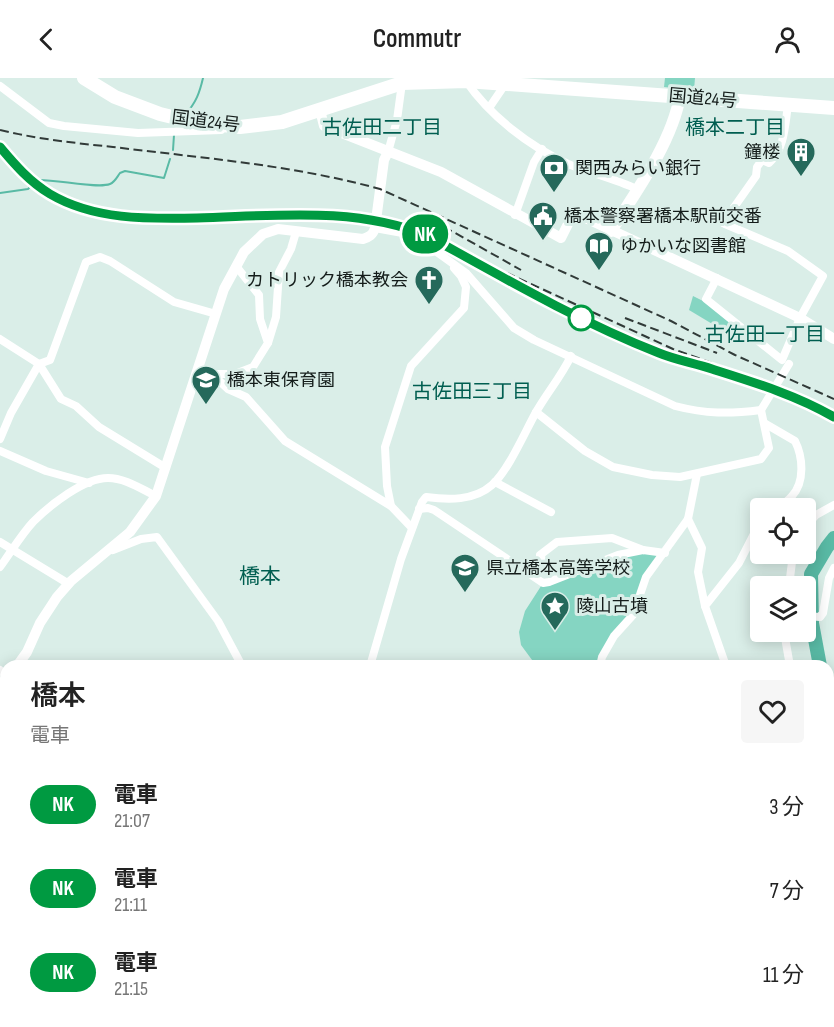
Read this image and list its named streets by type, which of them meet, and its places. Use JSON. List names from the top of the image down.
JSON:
{
  "streets": {
    "highway": ["国道24号"]
  },
  "districts": [
    "古佐田二丁目",
    "橋本二丁目",
    "古佐田一丁目",
    "古佐田三丁目",
    "橋本"
  ],
  "places": {
    "building": ["鐘楼"],
    "bank": ["関西みらい銀行"],
    "public building": ["橋本警察署橋本駅前交番"],
    "library": ["ゆかいな図書館"],
    "church": ["カトリック橋本教会"],
    "school or university": ["橋本東保育園", "県立橋本高等学校"],
    "place": ["陵山古墳"]
  },
  "page": {
    "header": "Commutr",
    "on_map": "NK",
    "heading": ["橋本", "電車"],
    "list": [
      {
        "mark": "NK",
        "name": "電車",
        "note": "21:07",
        "value": "3 分"
      },
      {
        "mark": "NK",
        "name": "電車",
        "note": "21:11",
        "value": "7 分"
      },
      {
        "mark": "NK",
        "name": "電車",
        "note": "21:15",
        "value": "11 分"
      }
    ]
  }
}
